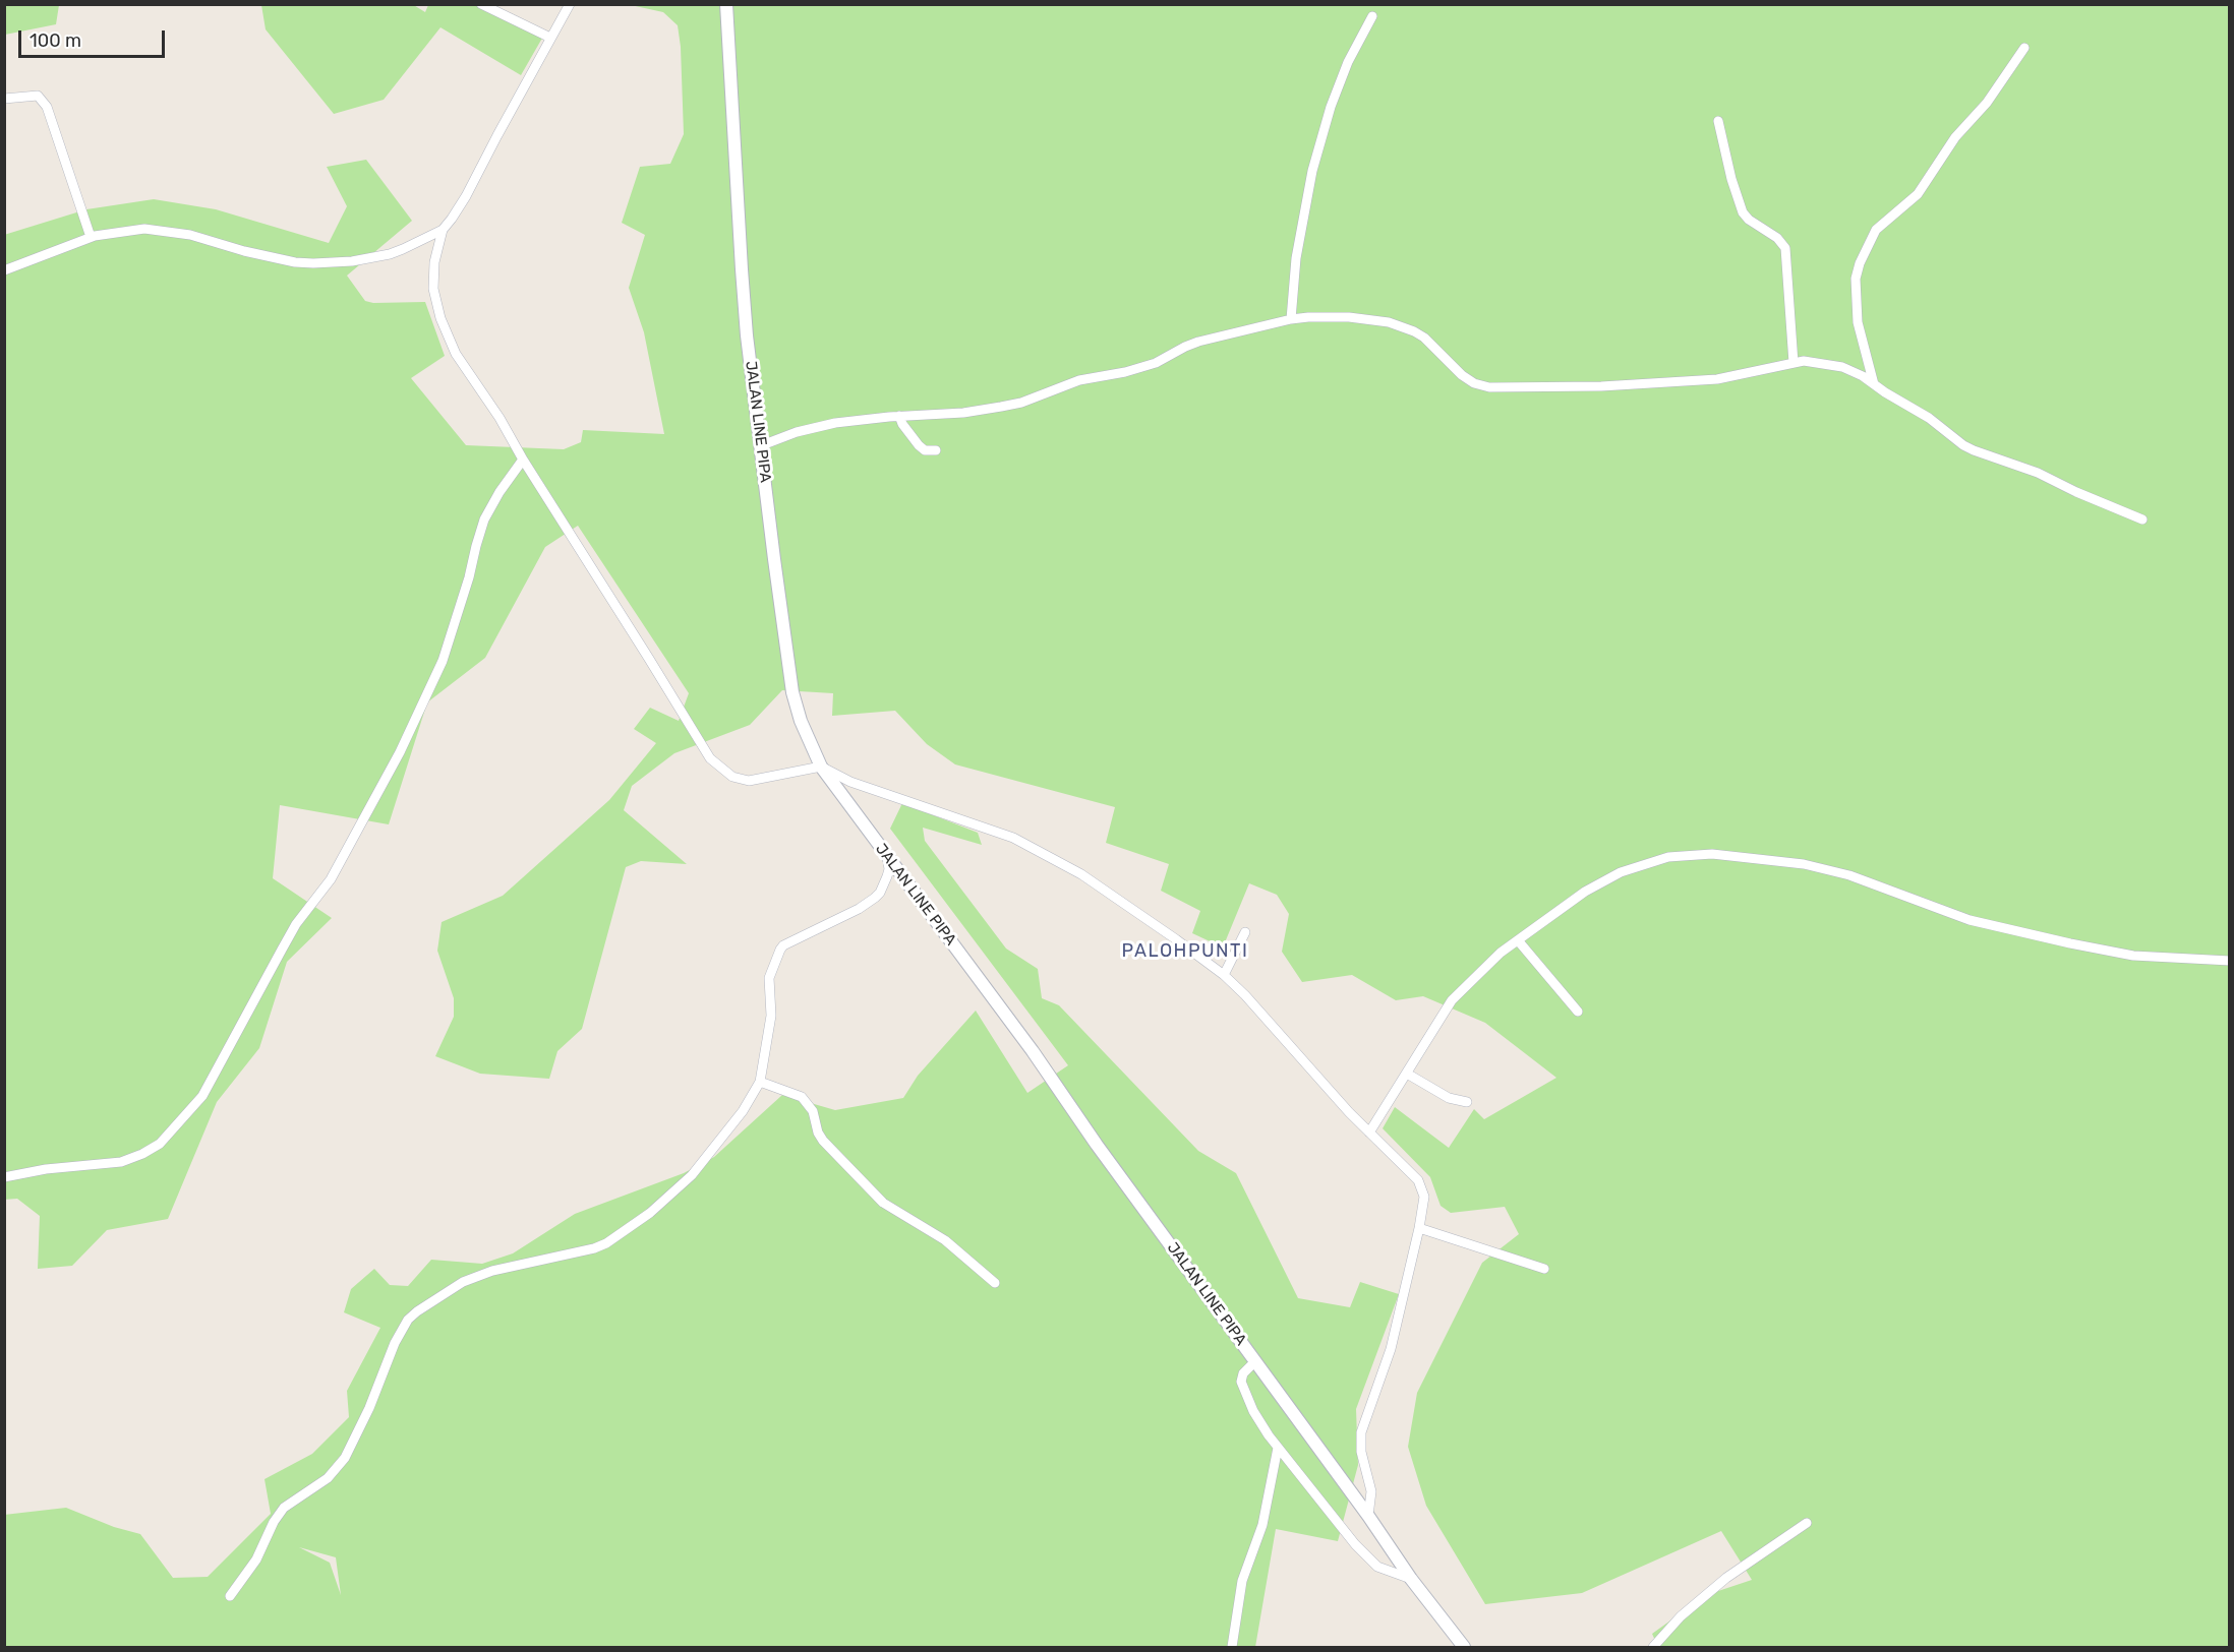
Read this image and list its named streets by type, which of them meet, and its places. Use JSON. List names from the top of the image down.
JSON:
{
  "streets": {
    "main road": ["JALAN LINE PIPA"]
  },
  "districts": ["PALOHPUNTI"],
  "scale_bar": "100 m"
}
